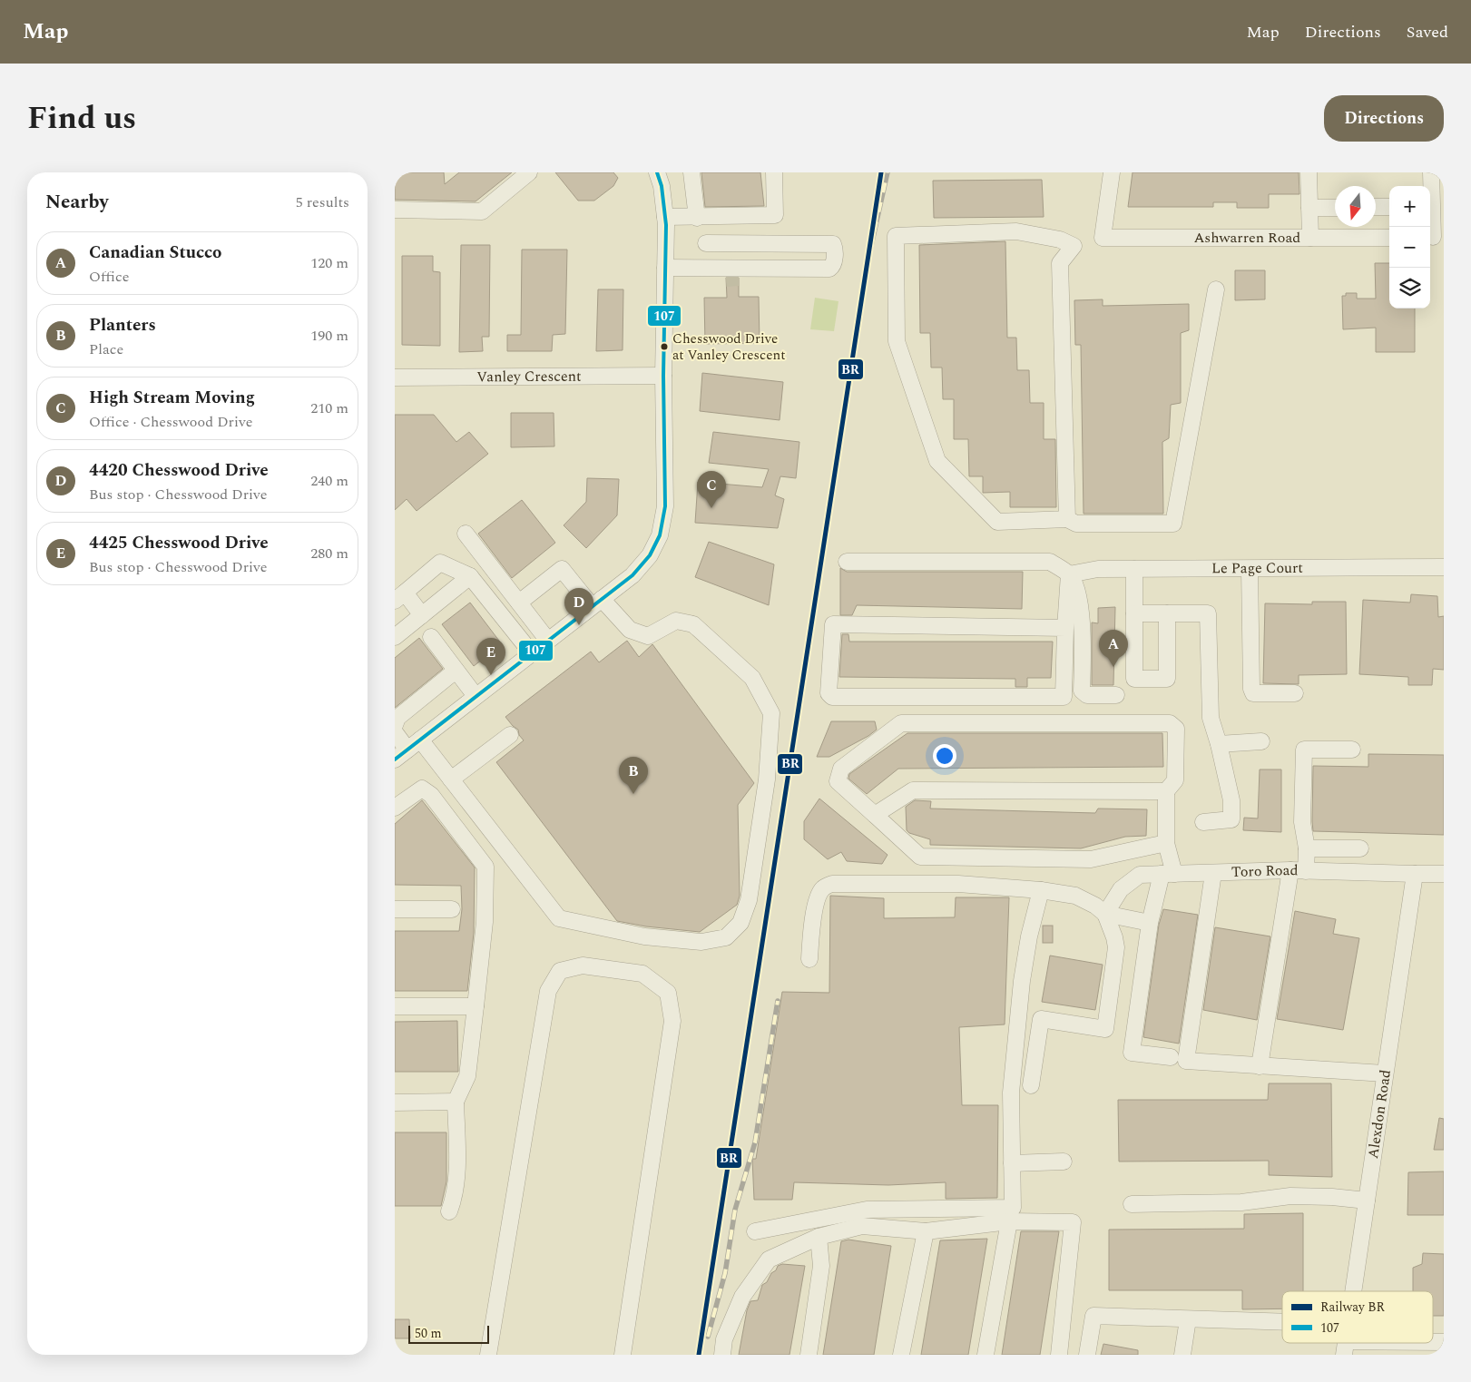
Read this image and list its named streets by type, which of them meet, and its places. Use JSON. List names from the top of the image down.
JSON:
{
  "streets": {
    "street": [
      "Ashwarren Road",
      "Vanley Crescent",
      "Le Page Court",
      "Toro Road",
      "Alexdon Road"
    ]
  },
  "crossings": [
    ["Toro Road", "Alexdon Road"]
  ],
  "places": ["Chesswood Drive at Vanley Crescent"],
  "lines": ["rail line BR", "transit line 107"],
  "legend": ["Railway BR", "107"],
  "scale_bar": "50 m",
  "north": "bottom",
  "page": {
    "header": "Map",
    "nav": ["Map", "Directions", "Saved"],
    "title": "Find us",
    "buttons": "Directions",
    "heading": ["Nearby", "5 results"],
    "map_buttons": ["+", "−"],
    "list": [
      {
        "mark": "A",
        "name": "Canadian Stucco",
        "note": "Office",
        "value": "120 m"
      },
      {
        "mark": "B",
        "name": "Planters",
        "note": "Place",
        "value": "190 m"
      },
      {
        "mark": "C",
        "name": "High Stream Moving",
        "note": "Office · Chesswood Drive",
        "value": "210 m"
      },
      {
        "mark": "D",
        "name": "4420 Chesswood Drive",
        "note": "Bus stop · Chesswood Drive",
        "value": "240 m"
      },
      {
        "mark": "E",
        "name": "4425 Chesswood Drive",
        "note": "Bus stop · Chesswood Drive",
        "value": "280 m"
      }
    ],
    "pins": [
      "C",
      "D",
      "A",
      "E",
      "B"
    ],
    "scale": "50 m"
  }
}
